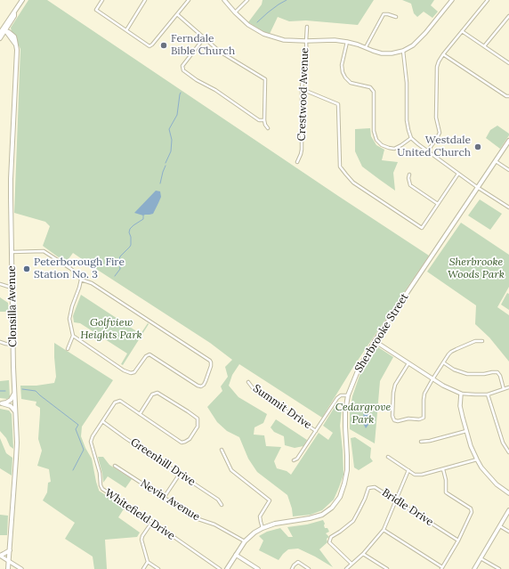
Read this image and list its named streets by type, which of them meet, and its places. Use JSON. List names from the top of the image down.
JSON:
{
  "streets": {
    "main road": ["Clonsilla Avenue", "Sherbrooke Street"],
    "street": [
      "Crestwood Avenue",
      "Summit Drive",
      "Greenhill Drive",
      "Nevin Avenue",
      "Bridle Drive",
      "Whitefield Drive"
    ]
  },
  "crossings": [
    ["Sherbrooke Street", "Nevin Avenue"],
    ["Greenhill Drive", "Whitefield Drive"]
  ],
  "parks": ["Sherbrooke Woods Park", "Golfview Heights Park", "Cedargrove Park"],
  "places": ["Ferndale Bible Church", "Westdale United Church", "Peterborough Fire Station No. 3"]
}
